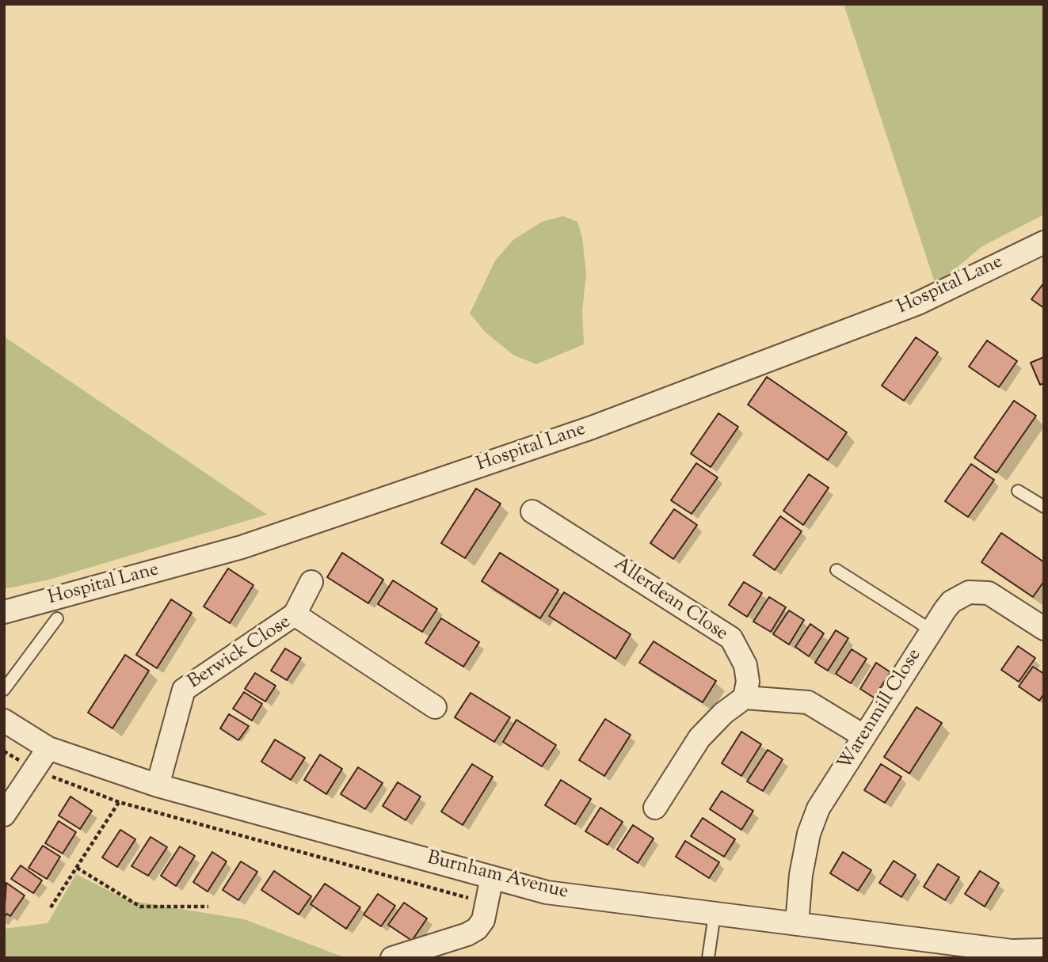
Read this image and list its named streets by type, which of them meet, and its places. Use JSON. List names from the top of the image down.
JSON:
{
  "streets": {
    "street": [
      "Hospital Lane",
      "Allerdean Close",
      "Berwick Close",
      "Warenmill Close",
      "Burnham Avenue"
    ]
  },
  "crossings": [
    ["Berwick Close", "Burnham Avenue"],
    ["Warenmill Close", "Burnham Avenue"]
  ]
}
